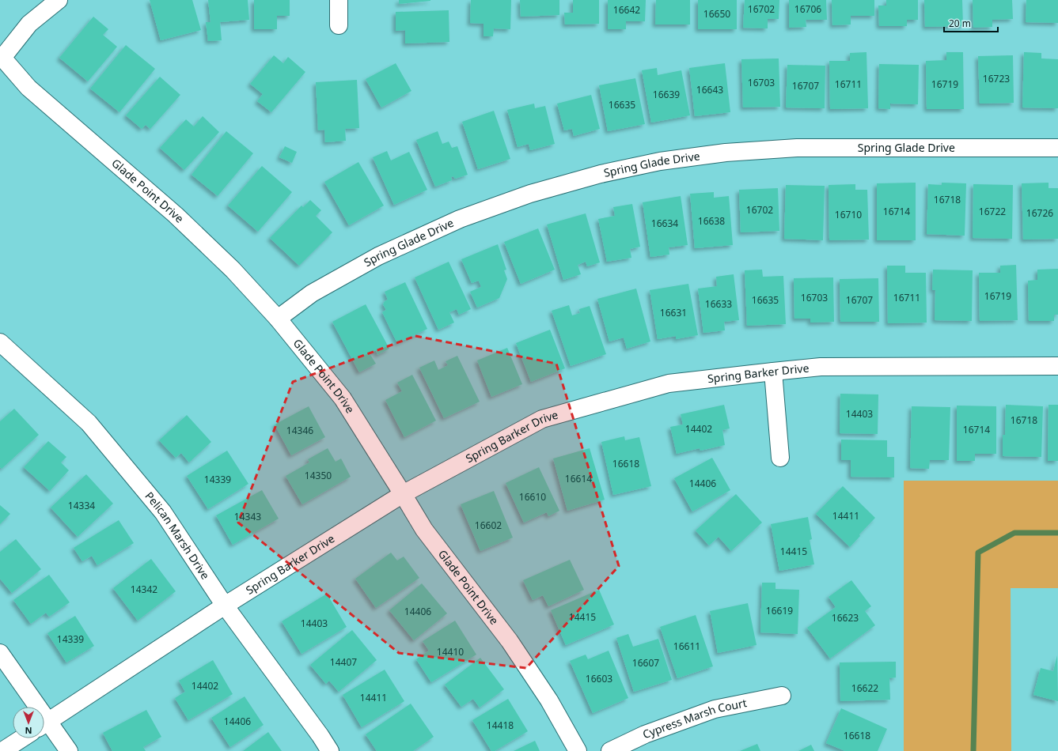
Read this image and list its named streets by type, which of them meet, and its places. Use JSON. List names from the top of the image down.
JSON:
{
  "streets": {
    "street": [
      "Spring Glade Drive",
      "Glade Point Drive",
      "Spring Barker Drive",
      "Pelican Marsh Drive",
      "Cypress Marsh Court"
    ]
  },
  "crossings": [
    ["Spring Glade Drive", "Glade Point Drive"],
    ["Glade Point Drive", "Spring Barker Drive"],
    ["Spring Barker Drive", "Pelican Marsh Drive"]
  ],
  "house_numbers": [
    "16702",
    "16706",
    "16642",
    "16650",
    "16723",
    "16703",
    "16711",
    "16719",
    "16707",
    "16643",
    "16639",
    "16635",
    "16718",
    "16702",
    "16714",
    "16722",
    "16726",
    "16710",
    "16638",
    "16634",
    "16719",
    "16703",
    "16711",
    "16635",
    "16707",
    "16633",
    "16631",
    "14403",
    "16718",
    "14402",
    "16714",
    "14346",
    "16618",
    "14350",
    "16614",
    "14339",
    "14406",
    "16610",
    "14334",
    "14411",
    "14343",
    "16602",
    "14415",
    "14342",
    "16619",
    "14406",
    "14415",
    "16623",
    "14403",
    "14339",
    "16611",
    "14410",
    "14407",
    "16607",
    "16603",
    "14402",
    "16622",
    "14411",
    "14406",
    "14418",
    "16618"
  ],
  "scale_bar": "20 m",
  "north": "bottom"
}
